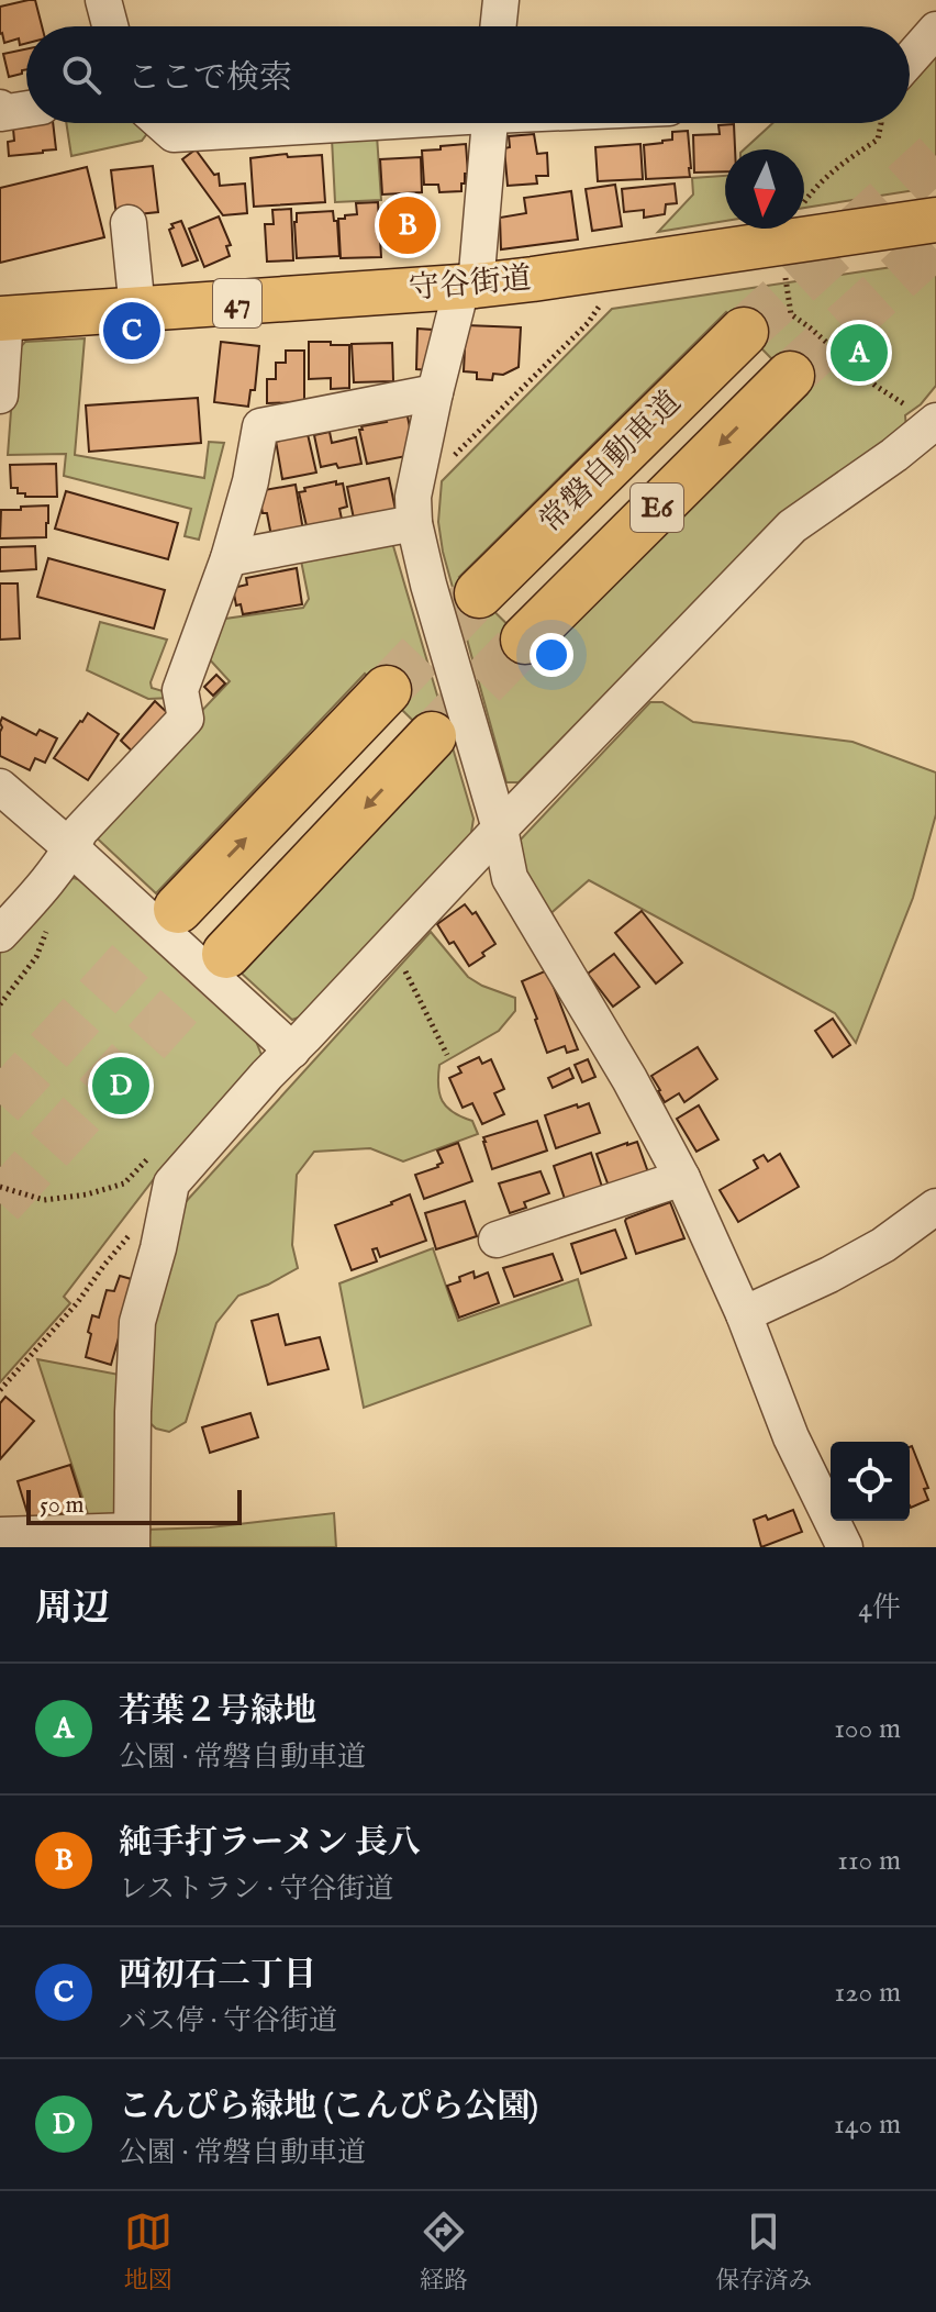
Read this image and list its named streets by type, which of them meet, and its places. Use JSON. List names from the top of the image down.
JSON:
{
  "streets": {
    "highway": ["常磐自動車道", "E6"],
    "main road": ["守谷街道", "47"]
  },
  "scale_bar": "50 m",
  "north": "bottom",
  "page": {
    "search": "ここで検索",
    "pins": [
      "B",
      "C",
      "A",
      "D"
    ],
    "scale": "50 m",
    "heading": ["周辺", "4件"],
    "list": [
      {
        "mark": "A",
        "name": "若葉２号緑地",
        "note": "公園 · 常磐自動車道",
        "value": "100 m"
      },
      {
        "mark": "B",
        "name": "純手打ラーメン 長八",
        "note": "レストラン · 守谷街道",
        "value": "110 m"
      },
      {
        "mark": "C",
        "name": "西初石二丁目",
        "note": "バス停 · 守谷街道",
        "value": "120 m"
      },
      {
        "mark": "D",
        "name": "こんぴら緑地 (こんぴら公園)",
        "note": "公園 · 常磐自動車道",
        "value": "140 m"
      }
    ],
    "nav": ["地図", "経路", "保存済み"]
  }
}
